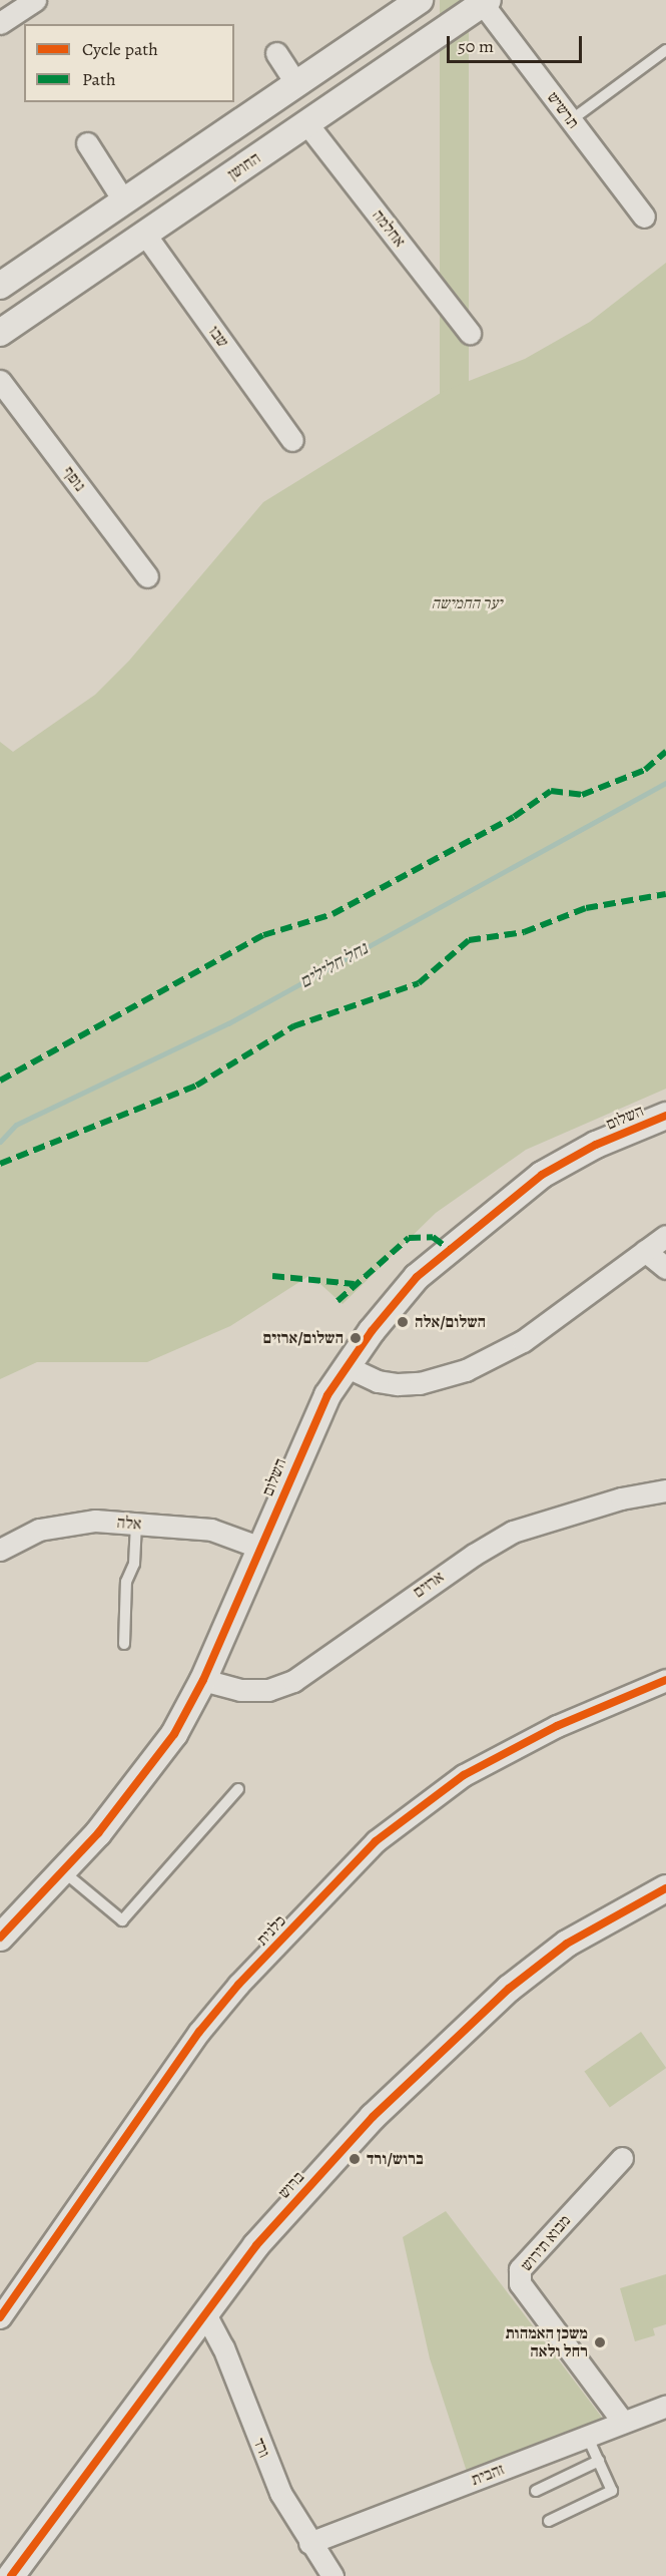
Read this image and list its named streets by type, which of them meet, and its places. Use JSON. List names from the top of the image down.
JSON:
{
  "streets": {
    "street": [
      "תרשיש",
      "החושן",
      "אחלמה",
      "שבו",
      "נופף",
      "השלום",
      "אלה",
      "ארזים",
      "כלנית",
      "ברוש",
      "מבוא תירוש",
      "ורד",
      "זהבית"
    ]
  },
  "crossings": [
    ["תרשיש", "החושן"],
    ["החושן", "אחלמה"],
    ["החושן", "שבו"],
    ["השלום", "אלה"],
    ["השלום", "ארזים"],
    ["ברוש", "ורד"],
    ["מבוא תירוש", "זהבית"],
    ["ורד", "זהבית"]
  ],
  "water": ["נחל חלילים"],
  "parks": ["יער החמישה"],
  "places": [
    "השלום/אלה",
    "השלום/ארזים",
    "ברוש/ורד",
    "משכן האמהות רחל ולאה"
  ],
  "legend": ["Cycle path", "Path"],
  "scale_bar": "50 m"
}
